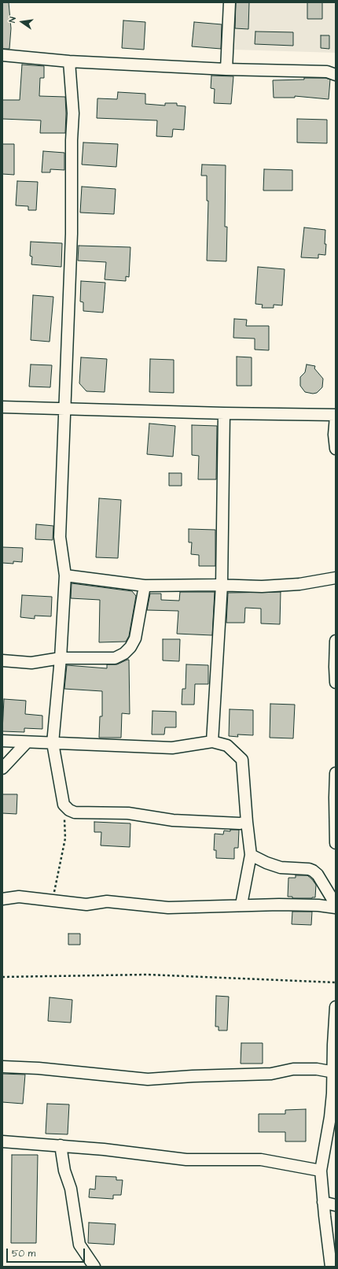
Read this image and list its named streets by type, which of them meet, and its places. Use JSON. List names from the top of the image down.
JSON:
{
  "scale_bar": "50 m",
  "north": "left"
}
